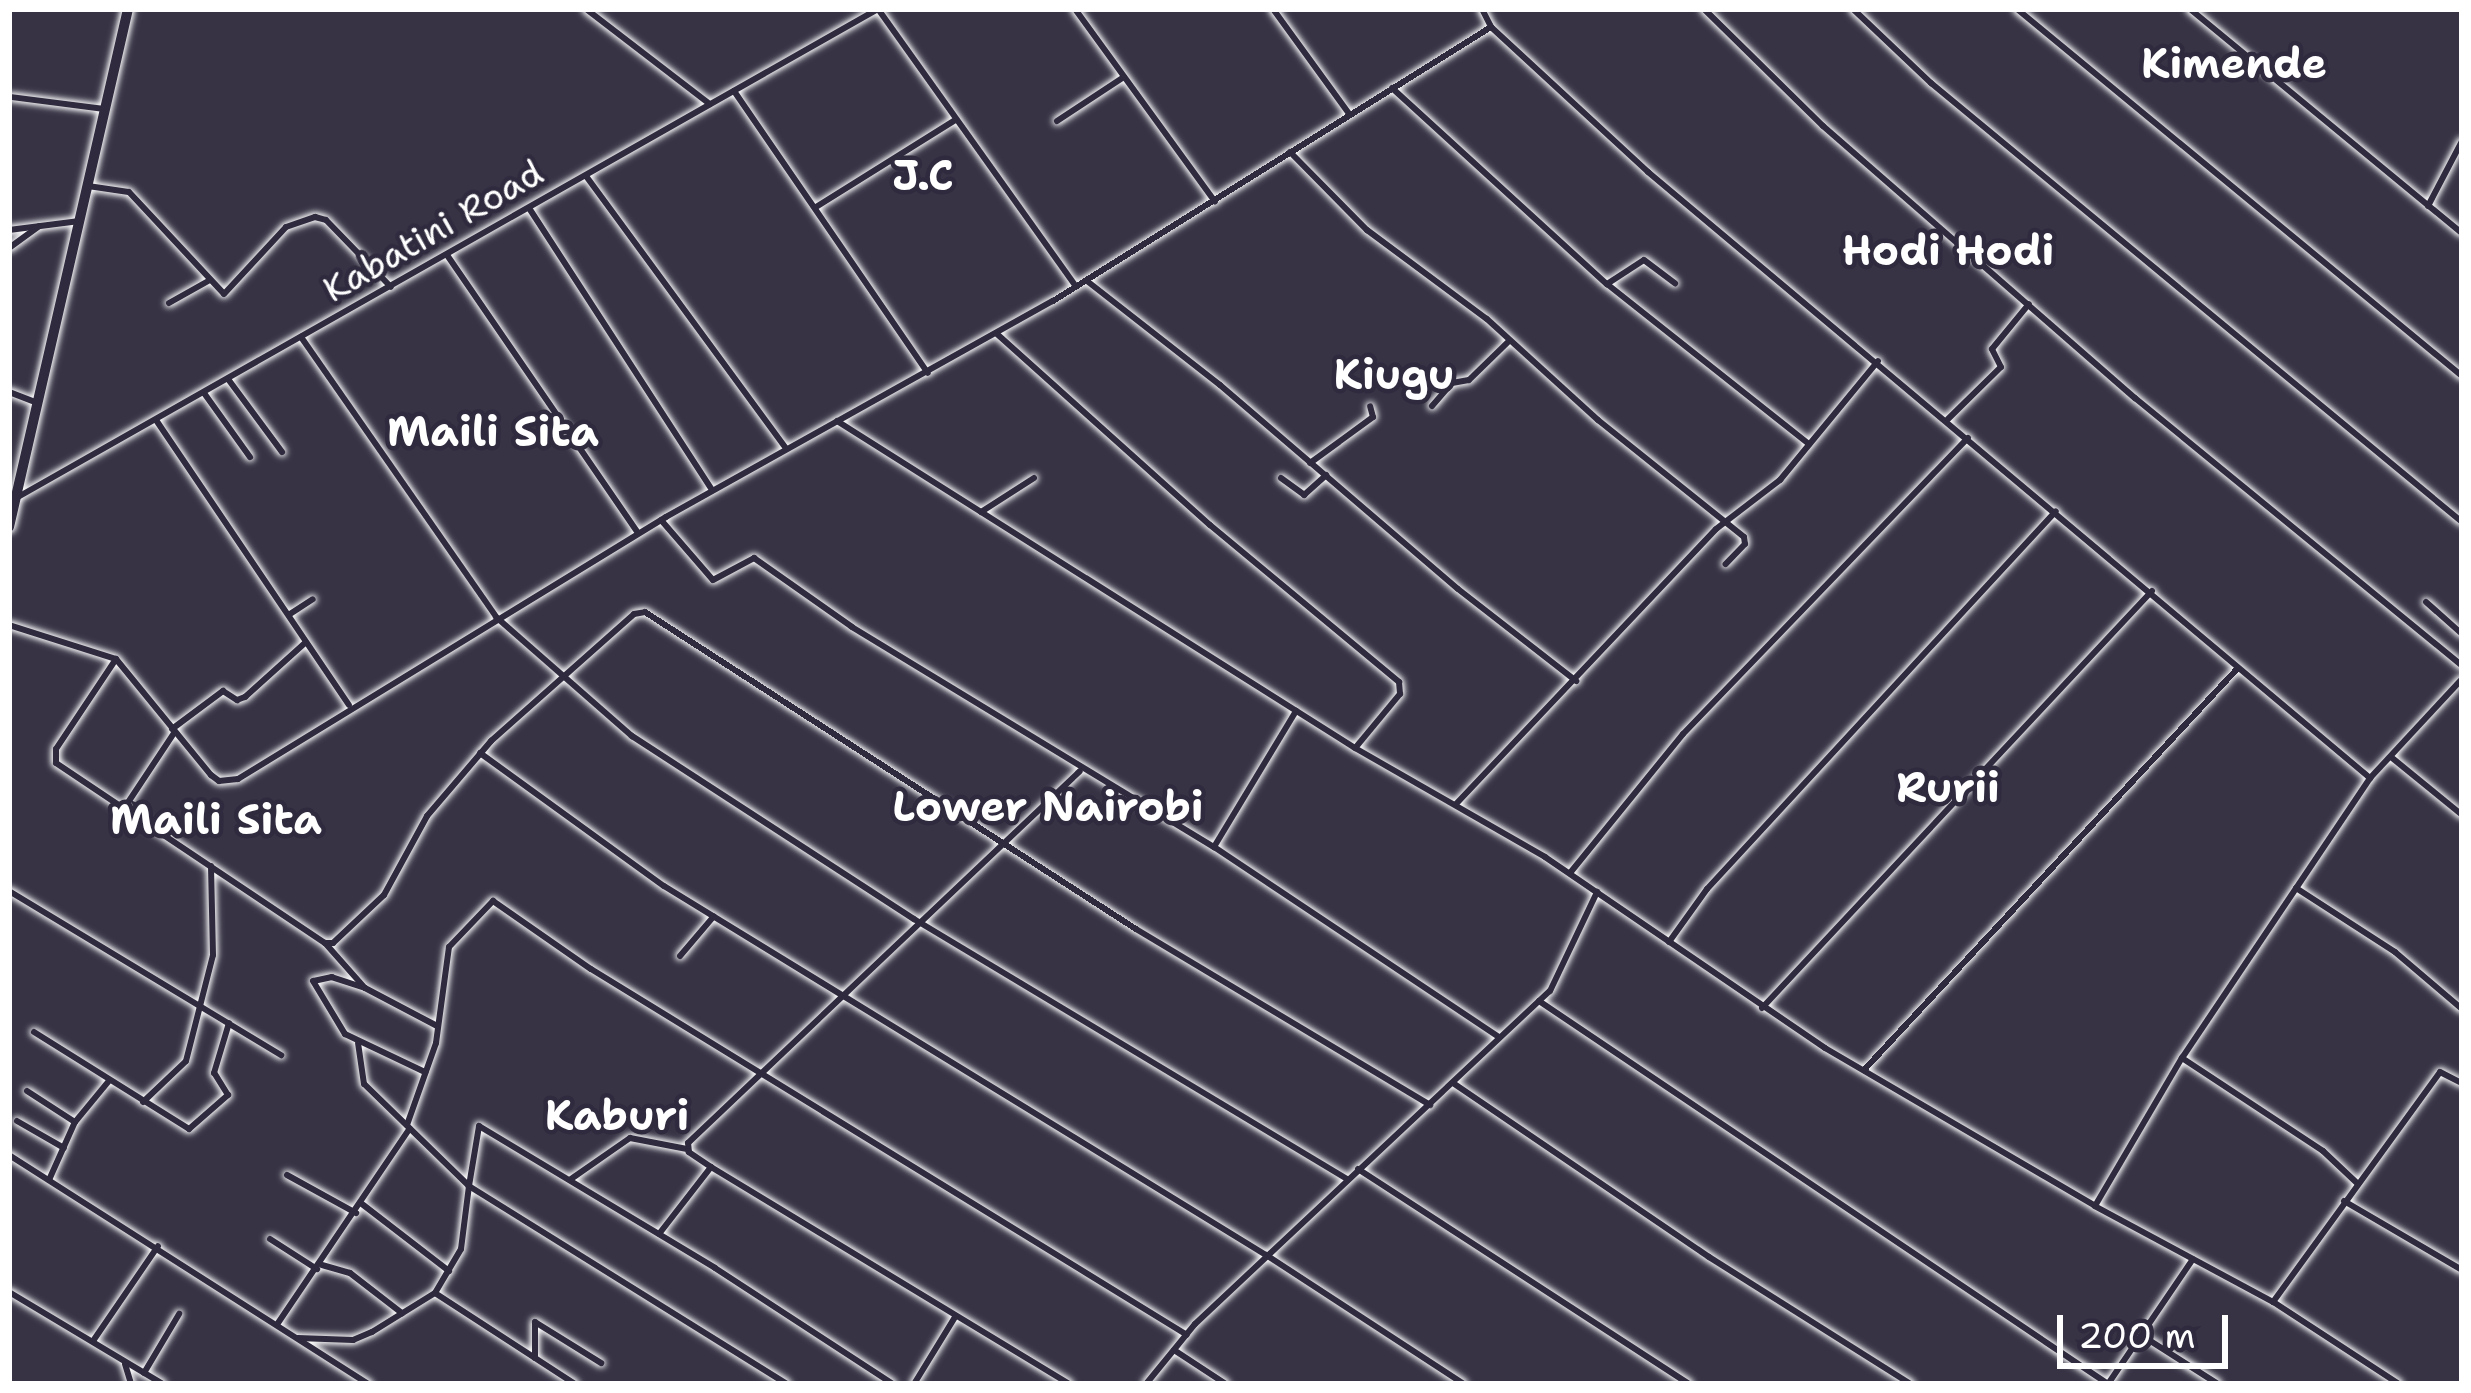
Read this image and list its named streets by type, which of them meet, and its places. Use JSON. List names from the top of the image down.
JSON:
{
  "streets": {
    "street": ["Kabatini Road"]
  },
  "districts": [
    "Kimende",
    "J.C",
    "Hodi Hodi",
    "Kiugu",
    "Maili Sita",
    "Rurii",
    "Lower Nairobi",
    "Maili Sita",
    "Kaburi"
  ],
  "scale_bar": "200 m"
}
